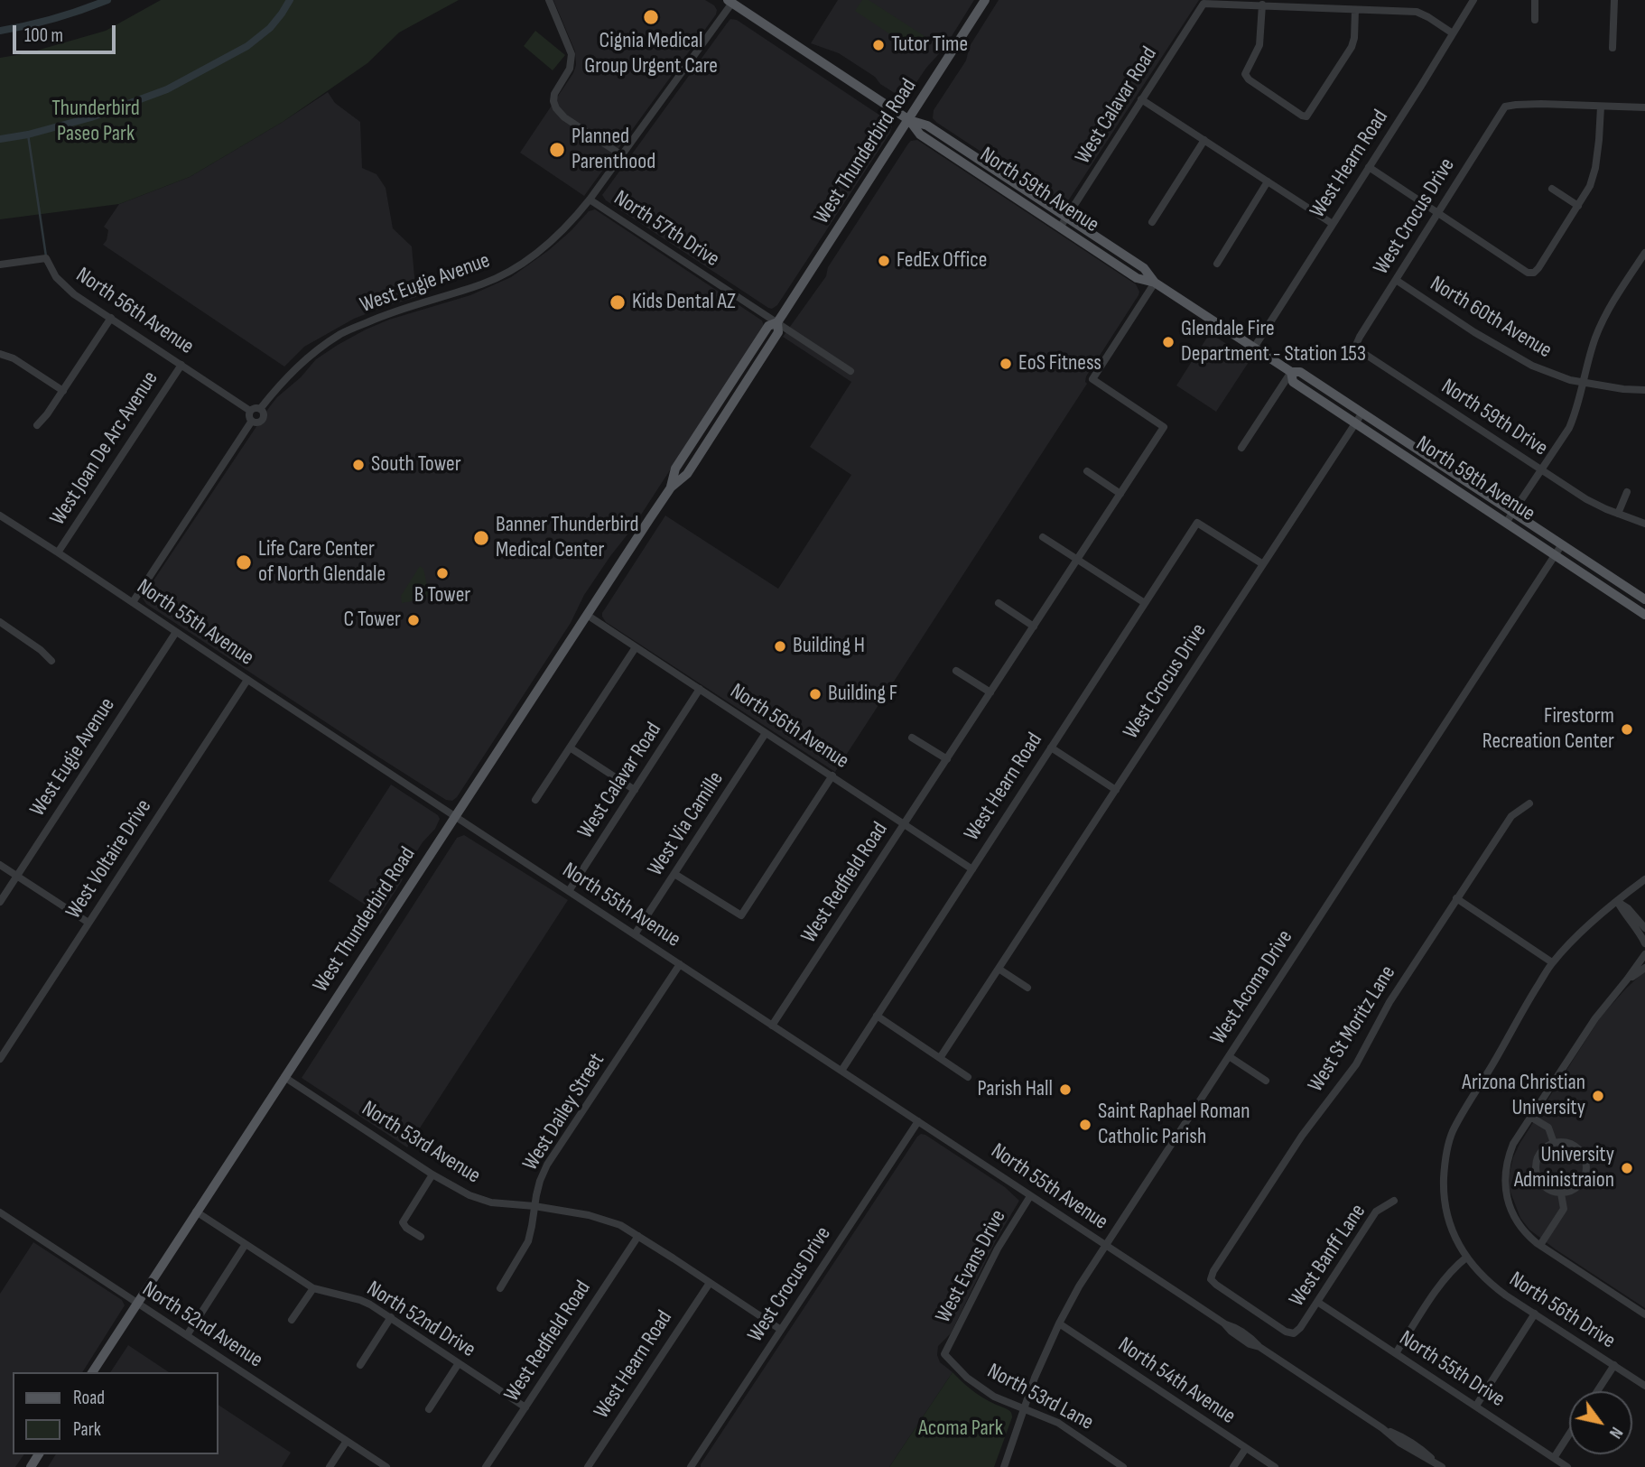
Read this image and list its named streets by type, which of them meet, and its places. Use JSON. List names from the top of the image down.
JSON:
{
  "streets": {
    "main road": ["West Thunderbird Road", "North 59th Avenue"],
    "street": [
      "West Calavar Road",
      "West Hearn Road",
      "West Crocus Drive",
      "North 57th Drive",
      "West Eugie Avenue",
      "North 56th Avenue",
      "North 60th Avenue",
      "North 59th Drive",
      "West Joan De Arc Avenue",
      "North 55th Avenue",
      "West Via Camille",
      "West Voltaire Drive",
      "West Redfield Road",
      "West Acoma Drive",
      "West St Moritz Lane",
      "West Dailey Street",
      "North 53rd Avenue",
      "West Banff Lane",
      "West Evans Drive",
      "North 56th Drive",
      "North 52nd Drive",
      "North 52nd Avenue",
      "North 55th Drive",
      "North 54th Avenue",
      "North 53rd Lane"
    ]
  },
  "crossings": [
    ["West Calavar Road", "North 59th Avenue"],
    ["West Calavar Road", "North 56th Avenue"],
    ["West Calavar Road", "North 55th Avenue"],
    ["West Thunderbird Road", "North 59th Avenue"],
    ["West Thunderbird Road", "North 57th Drive"],
    ["West Thunderbird Road", "North 56th Avenue"],
    ["West Thunderbird Road", "North 55th Avenue"],
    ["West Thunderbird Road", "North 53rd Avenue"],
    ["West Thunderbird Road", "North 52nd Drive"],
    ["West Thunderbird Road", "North 52nd Avenue"],
    ["West Hearn Road", "North 59th Avenue"],
    ["West Hearn Road", "West Crocus Drive"],
    ["West Hearn Road", "North 56th Avenue"],
    ["West Hearn Road", "North 55th Avenue"],
    ["West Hearn Road", "North 53rd Avenue"],
    ["North 59th Avenue", "West Crocus Drive"],
    ["North 59th Avenue", "West Eugie Avenue"],
    ["North 59th Avenue", "West Redfield Road"],
    ["North 59th Avenue", "West Acoma Drive"],
    ["West Crocus Drive", "North 60th Avenue"],
    ["West Crocus Drive", "North 59th Drive"],
    ["West Crocus Drive", "North 55th Avenue"],
    ["West Crocus Drive", "North 53rd Avenue"],
    ["North 57th Drive", "West Eugie Avenue"],
    ["West Eugie Avenue", "North 56th Avenue"],
    ["West Eugie Avenue", "North 55th Avenue"],
    ["North 56th Avenue", "West Joan De Arc Avenue"],
    ["North 56th Avenue", "West Via Camille"],
    ["North 56th Avenue", "West Redfield Road"],
    ["West Joan De Arc Avenue", "North 55th Avenue"],
    ["North 55th Avenue", "West Via Camille"],
    ["North 55th Avenue", "West Voltaire Drive"],
    ["North 55th Avenue", "West Redfield Road"],
    ["North 55th Avenue", "West Acoma Drive"],
    ["North 55th Avenue", "West Dailey Street"],
    ["North 55th Avenue", "West Evans Drive"],
    ["West Redfield Road", "North 53rd Avenue"],
    ["West Redfield Road", "North 52nd Drive"],
    ["West Acoma Drive", "North 54th Avenue"],
    ["West Acoma Drive", "North 53rd Lane"],
    ["West St Moritz Lane", "West Banff Lane"],
    ["West Dailey Street", "North 53rd Avenue"],
    ["West Banff Lane", "North 55th Drive"],
    ["West Evans Drive", "North 53rd Lane"]
  ],
  "parks": ["Thunderbird Paseo Park", "Acoma Park"],
  "places": [
    "Cignia Medical Group Urgent Care",
    "Tutor Time",
    "Planned Parenthood",
    "FedEx Office",
    "Kids Dental AZ",
    "Glendale Fire Department - Station 153",
    "EoS Fitness",
    "South Tower",
    "Banner Thunderbird Medical Center",
    "Life Care Center of North Glendale",
    "B Tower",
    "C Tower",
    "Building H",
    "Building F",
    "Firestorm Recreation Center",
    "Parish Hall",
    "Arizona Christian University",
    "Saint Raphael Roman Catholic Parish",
    "University Administraion"
  ],
  "legend": ["Road", "Park"],
  "scale_bar": "100 m",
  "north": "bottom right"
}
